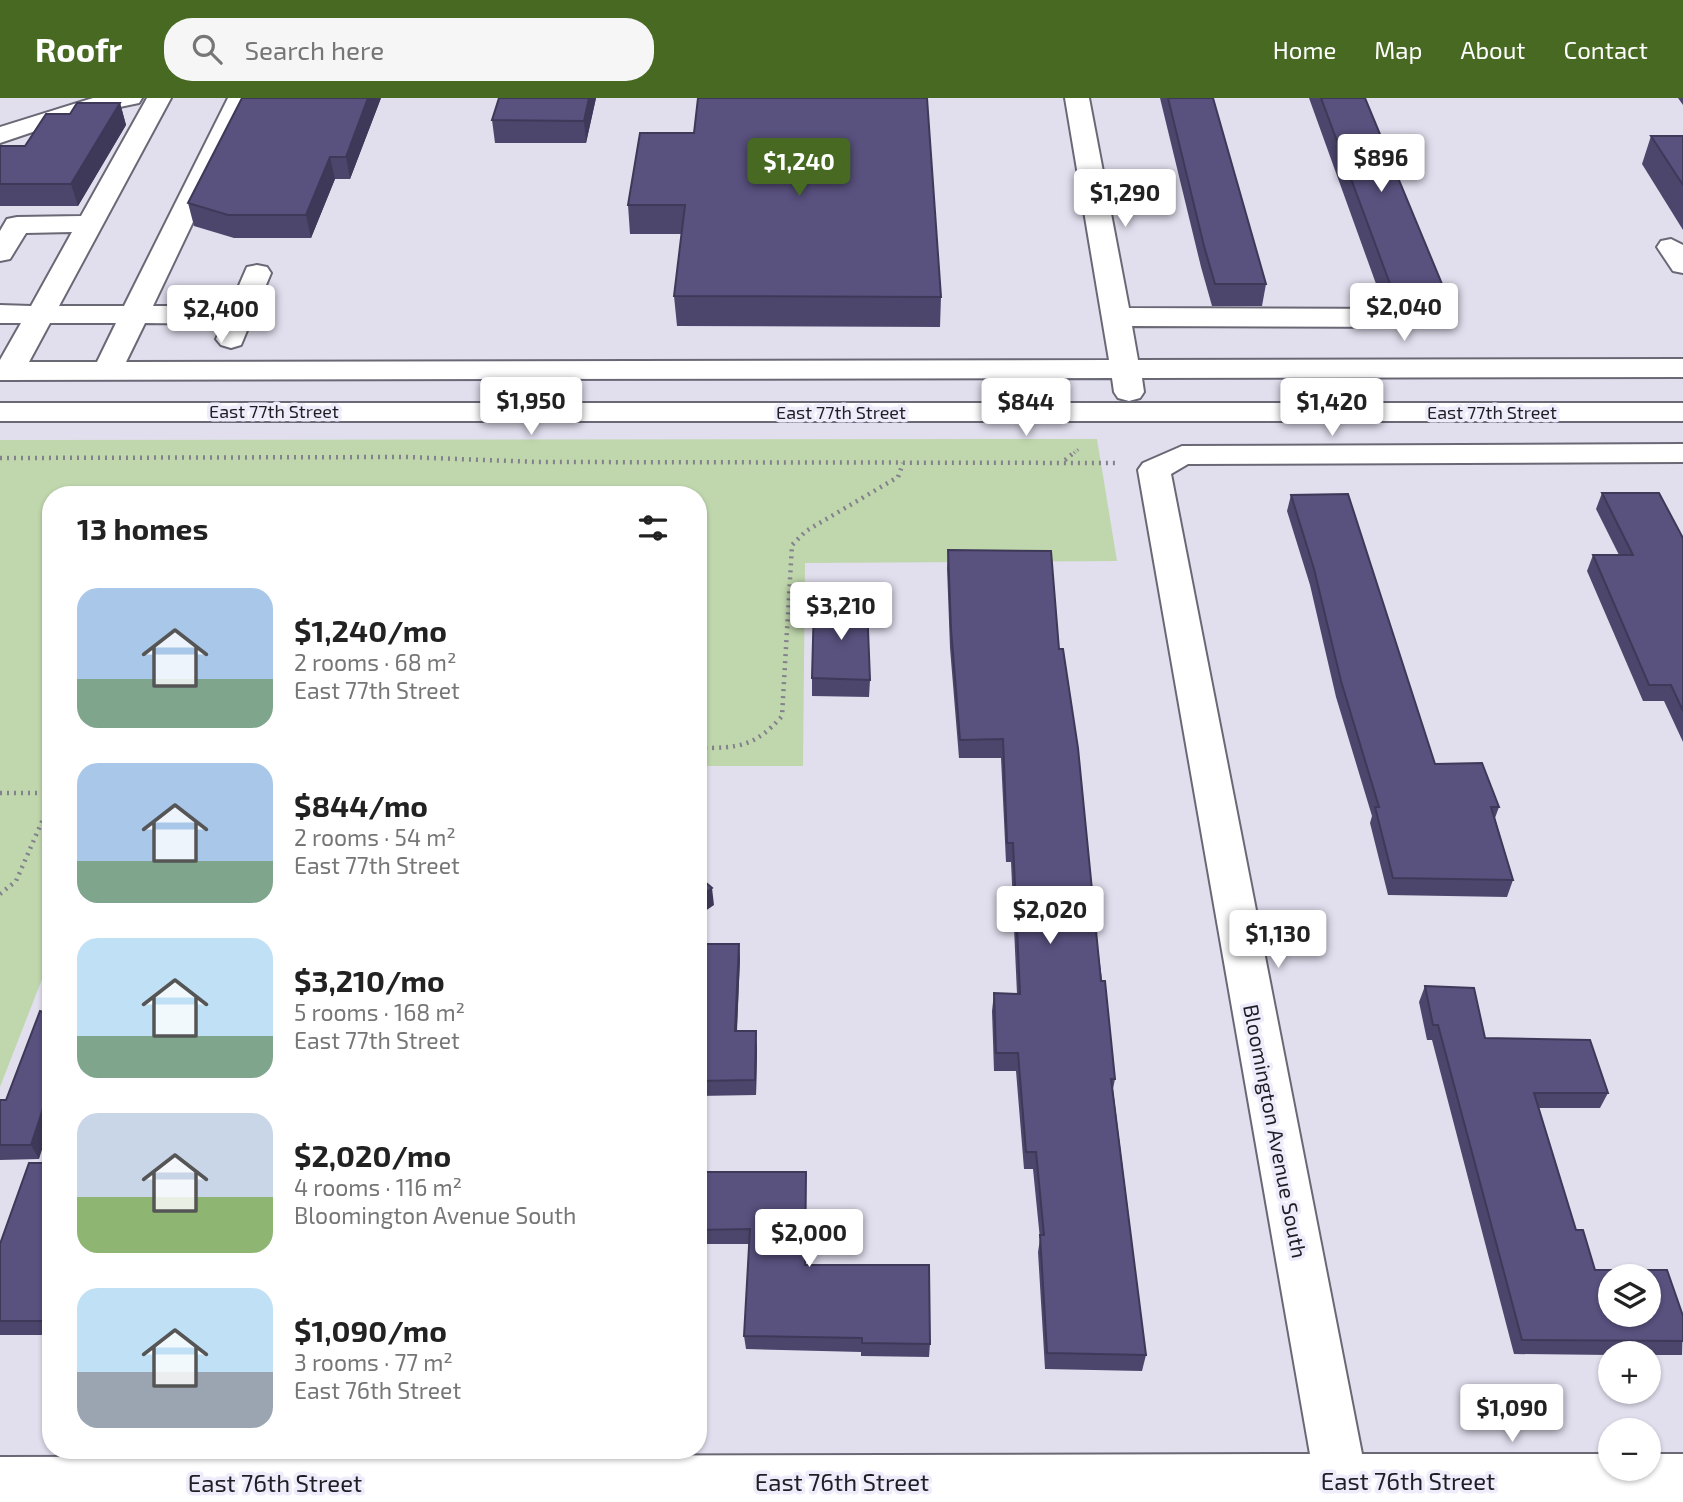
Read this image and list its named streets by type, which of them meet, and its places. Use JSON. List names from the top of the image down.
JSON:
{
  "streets": {
    "street": ["East 77th Street", "Bloomington Avenue South", "East 76th Street"]
  },
  "crossings": [
    ["Bloomington Avenue South", "East 76th Street"]
  ],
  "page": {
    "header": "Roofr",
    "search": "Search here",
    "nav": [
      "Home",
      "Map",
      "About",
      "Contact"
    ],
    "price": [
      "$896",
      "$1,240",
      "$1,290",
      "$2,040",
      "$2,400",
      "$1,950",
      "$844",
      "$1,420",
      "$3,210",
      "$2,020",
      "$1,130",
      "$2,000",
      "$1,090"
    ],
    "heading": "13 homes",
    "list": [
      {
        "name": "$1,240/mo",
        "note": "2 rooms · 68 m² · East 77th Street"
      },
      {
        "name": "$844/mo",
        "note": "2 rooms · 54 m² · East 77th Street"
      },
      {
        "name": "$3,210/mo",
        "note": "5 rooms · 168 m² · East 77th Street"
      },
      {
        "name": "$2,020/mo",
        "note": "4 rooms · 116 m² · Bloomington Avenue South"
      },
      {
        "name": "$1,090/mo",
        "note": "3 rooms · 77 m² · East 76th Street"
      }
    ],
    "map_buttons": ["+", "−"]
  }
}
